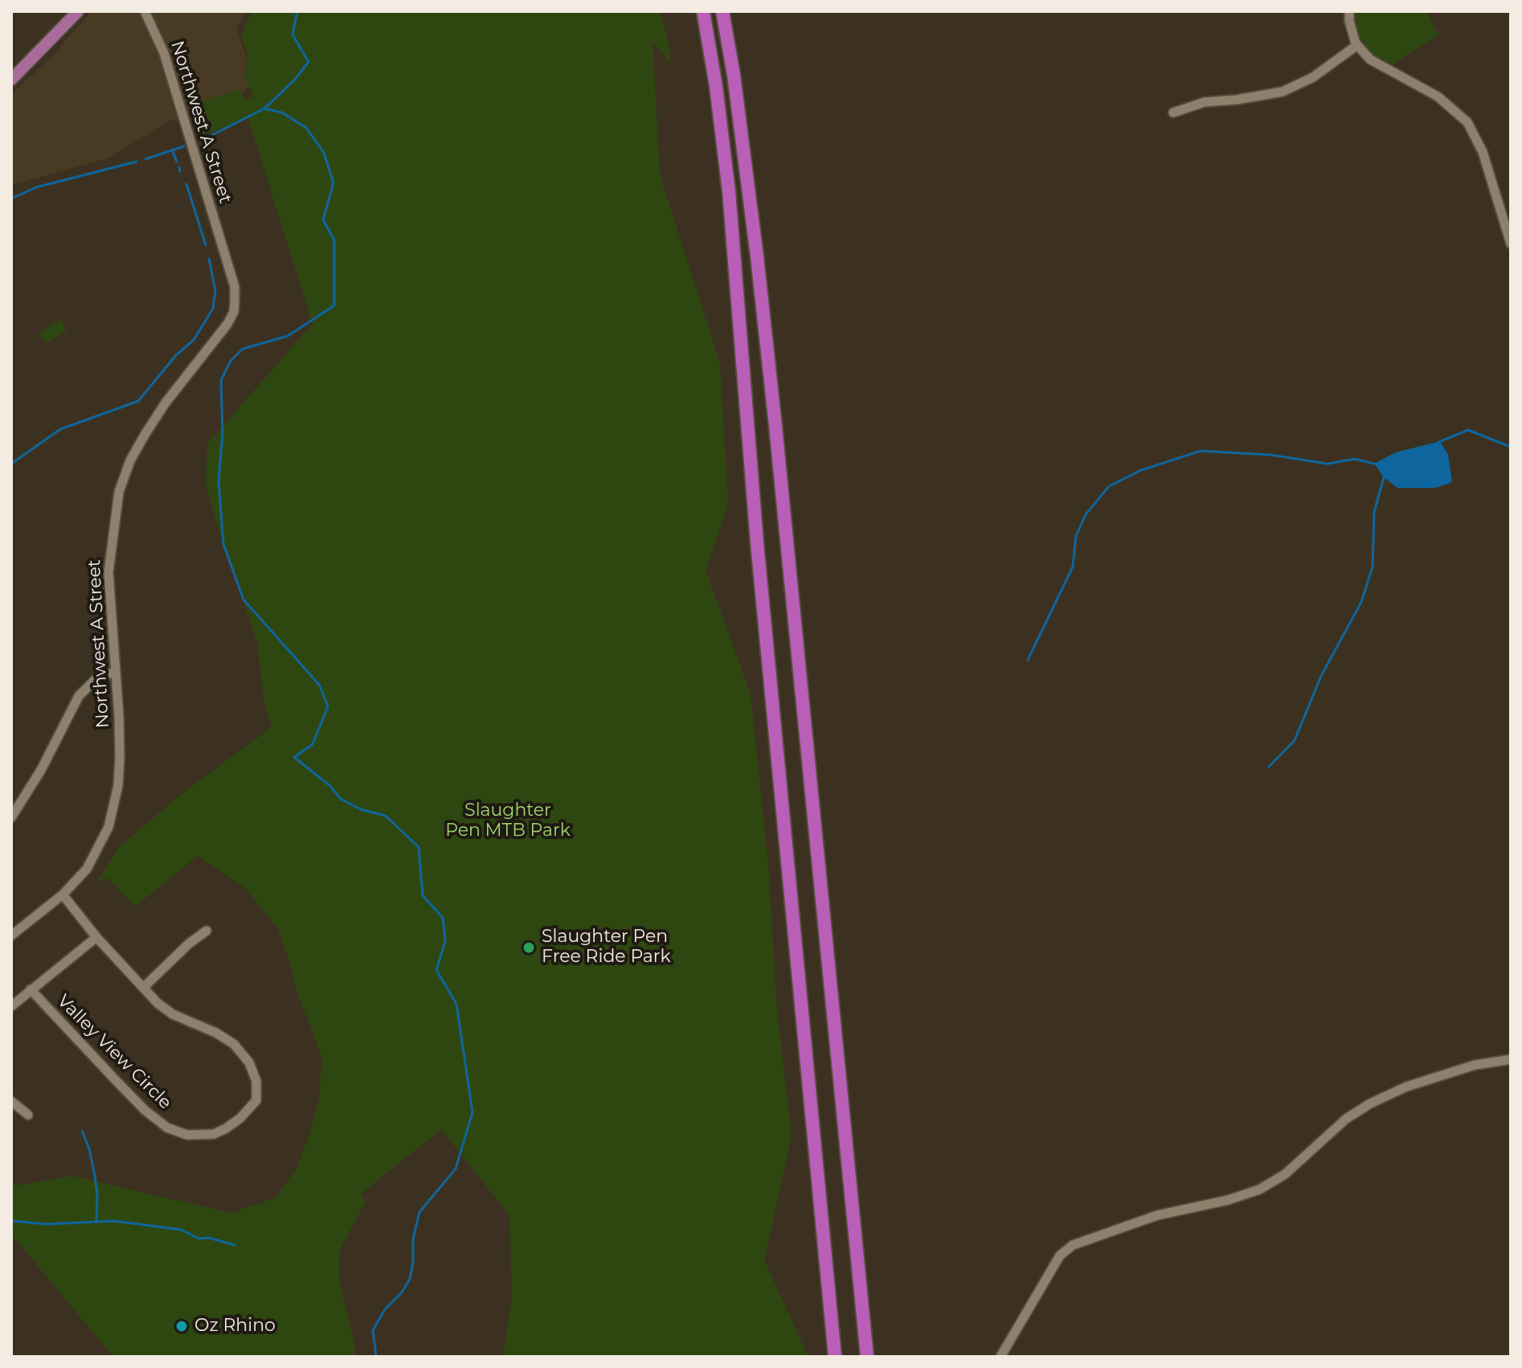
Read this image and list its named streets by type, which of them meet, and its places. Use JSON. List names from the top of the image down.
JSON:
{
  "streets": {
    "street": ["Northwest A Street", "Valley View Circle"]
  },
  "crossings": [
    ["Northwest A Street", "Valley View Circle"]
  ],
  "parks": ["Slaughter Pen MTB Park"],
  "places": ["Slaughter Pen Free Ride Park", "Oz Rhino"]
}
